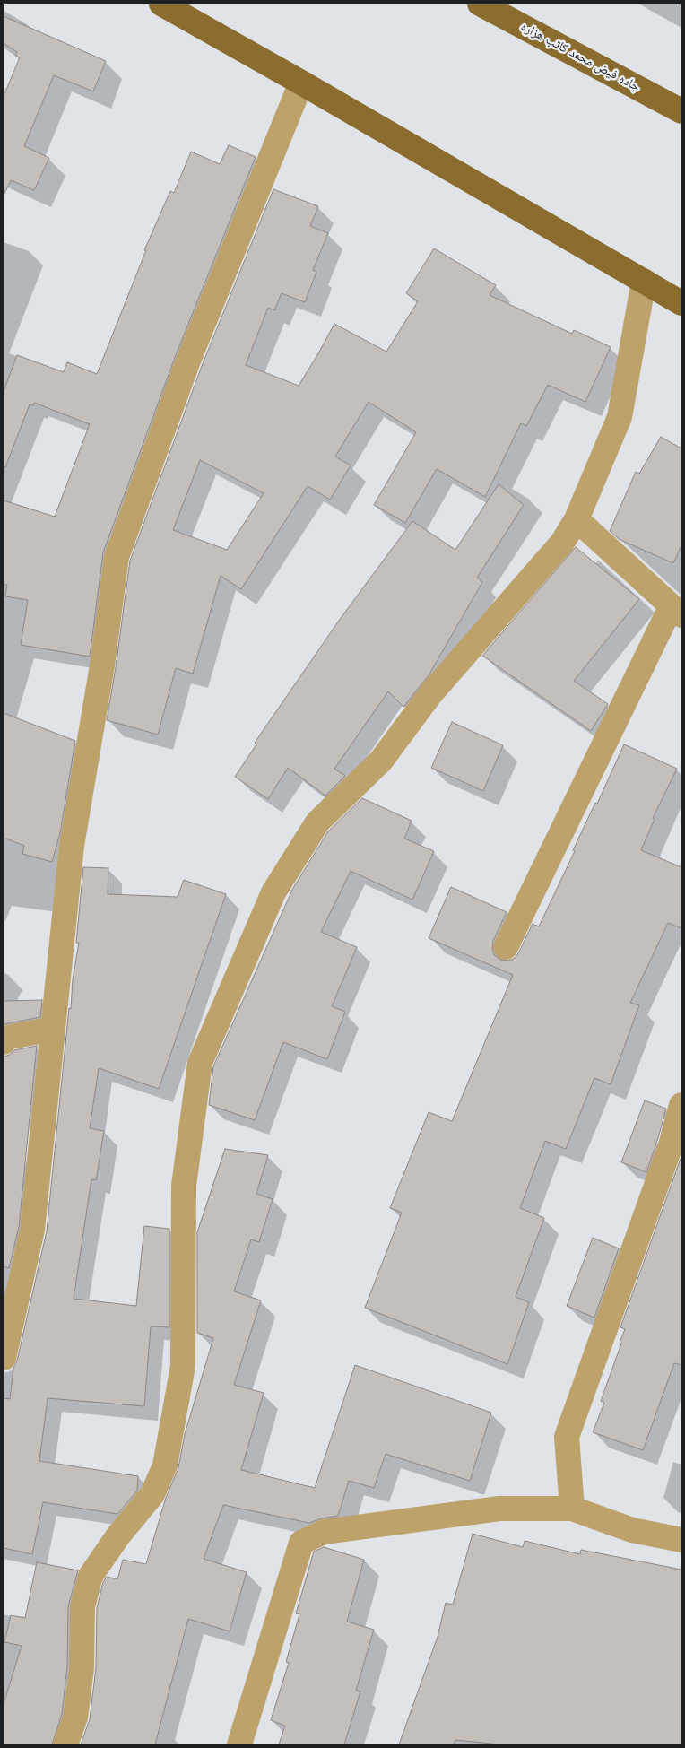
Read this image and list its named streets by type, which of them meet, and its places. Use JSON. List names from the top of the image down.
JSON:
{
  "streets": {
    "main road": ["جاده فیض محمد کاتب هزاره"]
  }
}
